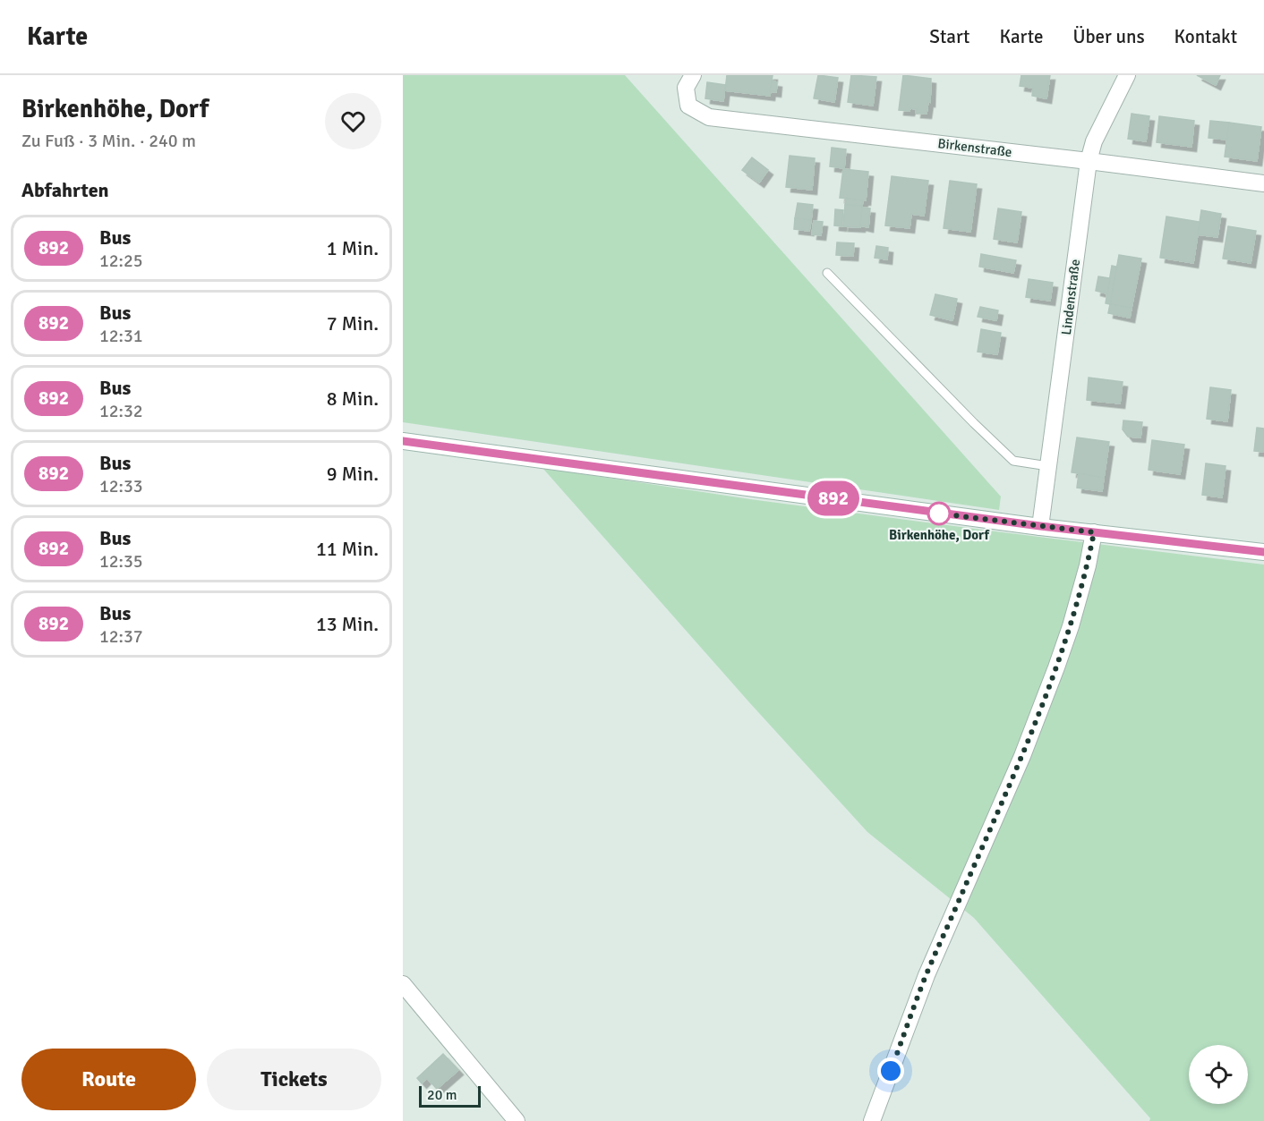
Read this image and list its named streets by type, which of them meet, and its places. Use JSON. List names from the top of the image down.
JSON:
{
  "streets": {
    "street": ["Birkenstraße", "Lindenstraße"]
  },
  "crossings": [
    ["Birkenstraße", "Lindenstraße"]
  ],
  "places": ["Birkenhöhe, Dorf"],
  "lines": ["bus line 892"],
  "scale_bar": "20 m",
  "page": {
    "header": "Karte",
    "nav": [
      "Start",
      "Karte",
      "Über uns",
      "Kontakt"
    ],
    "heading": [
      ["Birkenhöhe, Dorf", "Zu Fuß · 3 Min. · 240 m"],
      "Abfahrten"
    ],
    "on_map": "892",
    "list": [
      {
        "mark": "892",
        "name": "Bus",
        "note": "12:25",
        "value": "1 Min."
      },
      {
        "mark": "892",
        "name": "Bus",
        "note": "12:31",
        "value": "7 Min."
      },
      {
        "mark": "892",
        "name": "Bus",
        "note": "12:32",
        "value": "8 Min."
      },
      {
        "mark": "892",
        "name": "Bus",
        "note": "12:33",
        "value": "9 Min."
      },
      {
        "mark": "892",
        "name": "Bus",
        "note": "12:35",
        "value": "11 Min."
      },
      {
        "mark": "892",
        "name": "Bus",
        "note": "12:37",
        "value": "13 Min."
      }
    ],
    "buttons": ["Route", "Tickets"],
    "scale": "20 m"
  }
}
